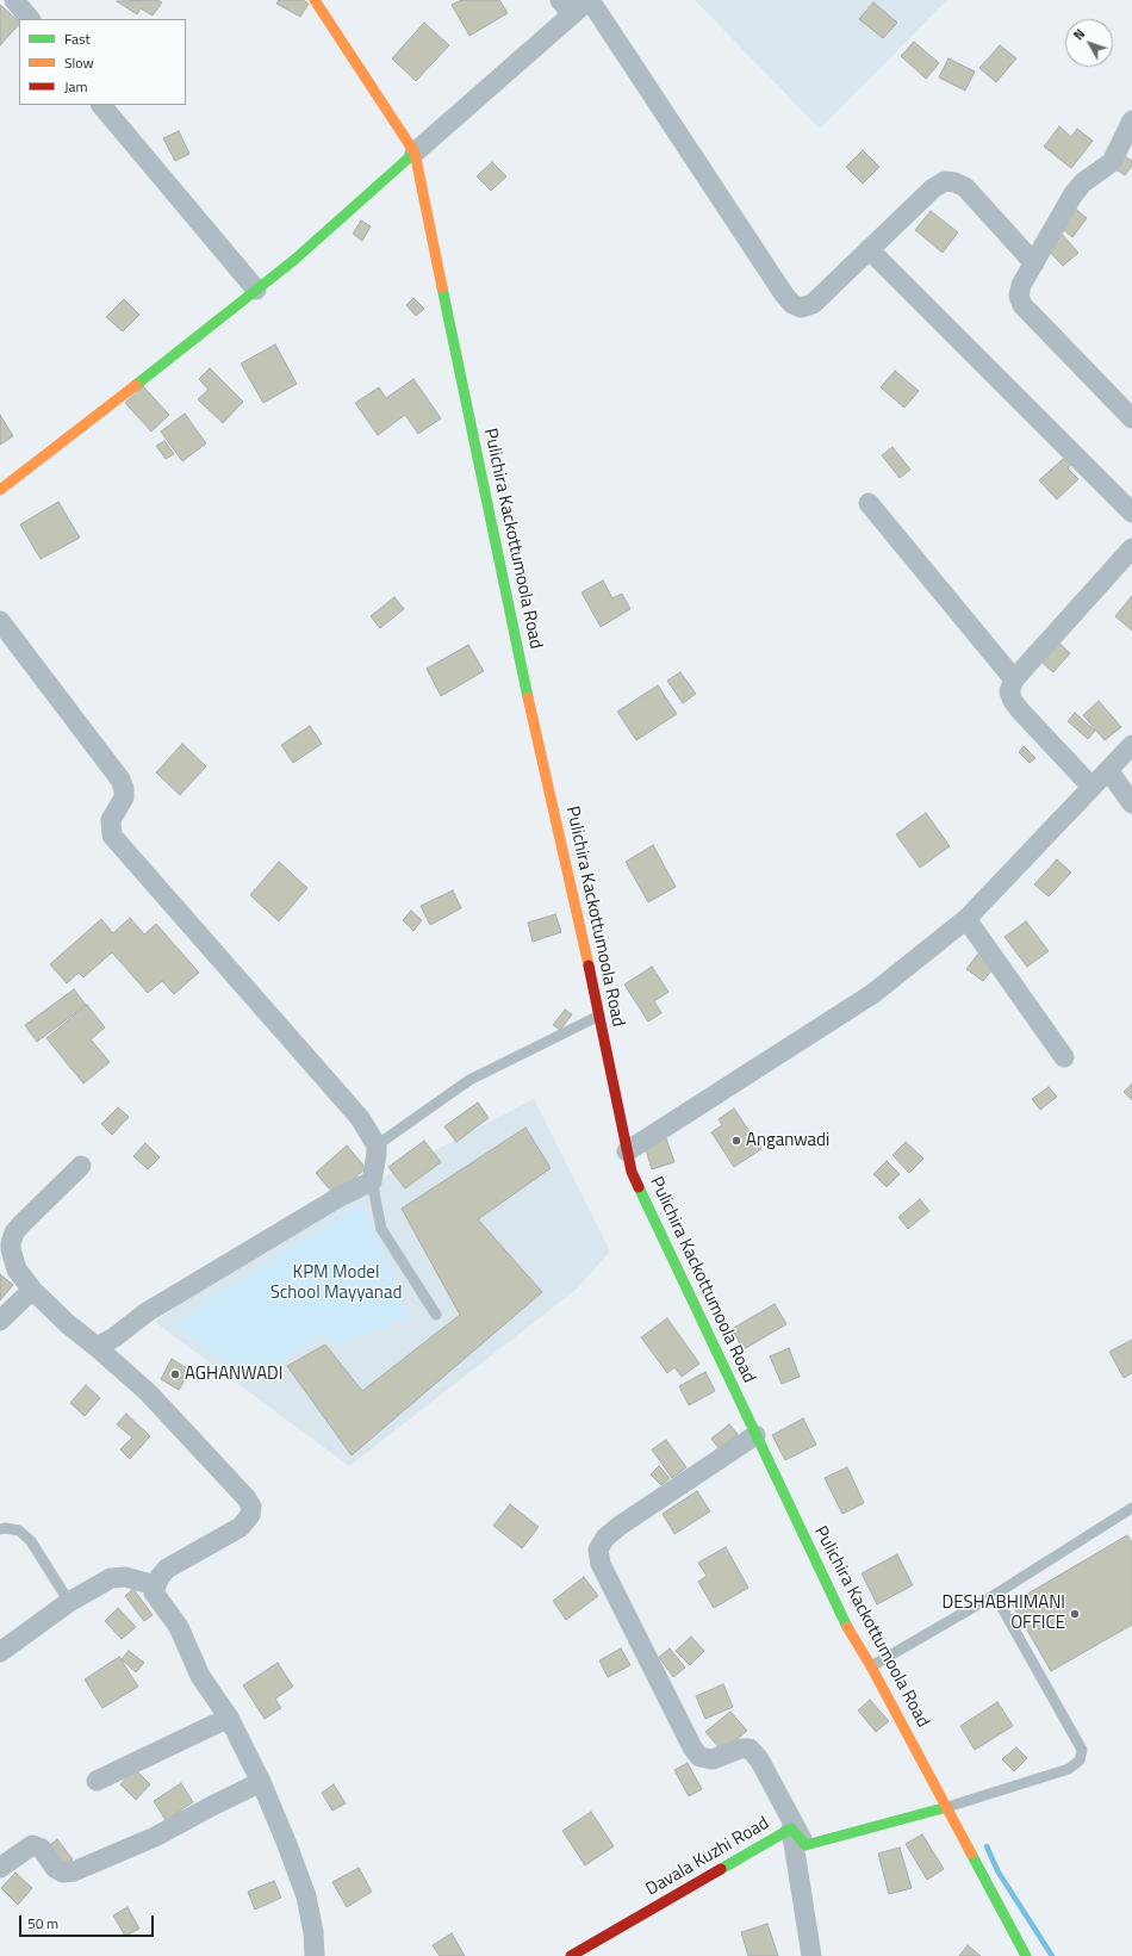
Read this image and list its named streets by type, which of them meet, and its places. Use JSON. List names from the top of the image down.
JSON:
{
  "streets": {
    "main road": ["Pulichira Kackottumoola Road", "Davala Kuzhi Road"]
  },
  "parks": ["KPM Model School Mayyanad"],
  "places": ["Anganwadi", "AGHANWADI", "DESHABHIMANI OFFICE"],
  "legend": ["Fast", "Slow", "Jam"],
  "scale_bar": "50 m",
  "north": "top left"
}
